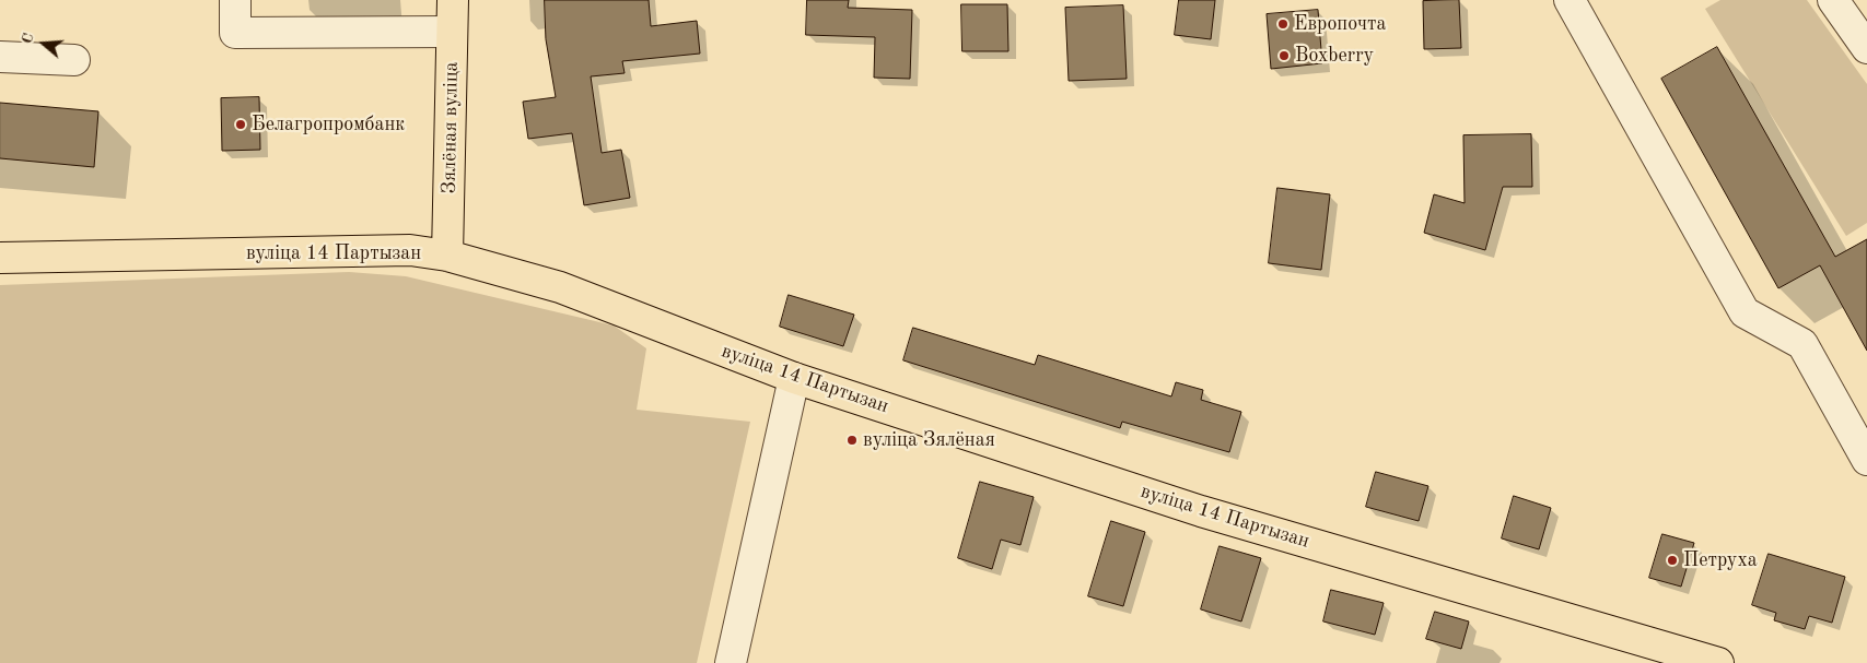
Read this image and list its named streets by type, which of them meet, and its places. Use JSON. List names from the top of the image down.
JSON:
{
  "streets": {
    "main road": ["Зялёная вуліца", "вуліца 14 Партызан"]
  },
  "crossings": [
    ["Зялёная вуліца", "вуліца 14 Партызан"]
  ],
  "places": [
    "Европочта",
    "Boxberry",
    "Белагропромбанк",
    "вуліца Зялёная",
    "Петруха"
  ],
  "north": "left"
}
